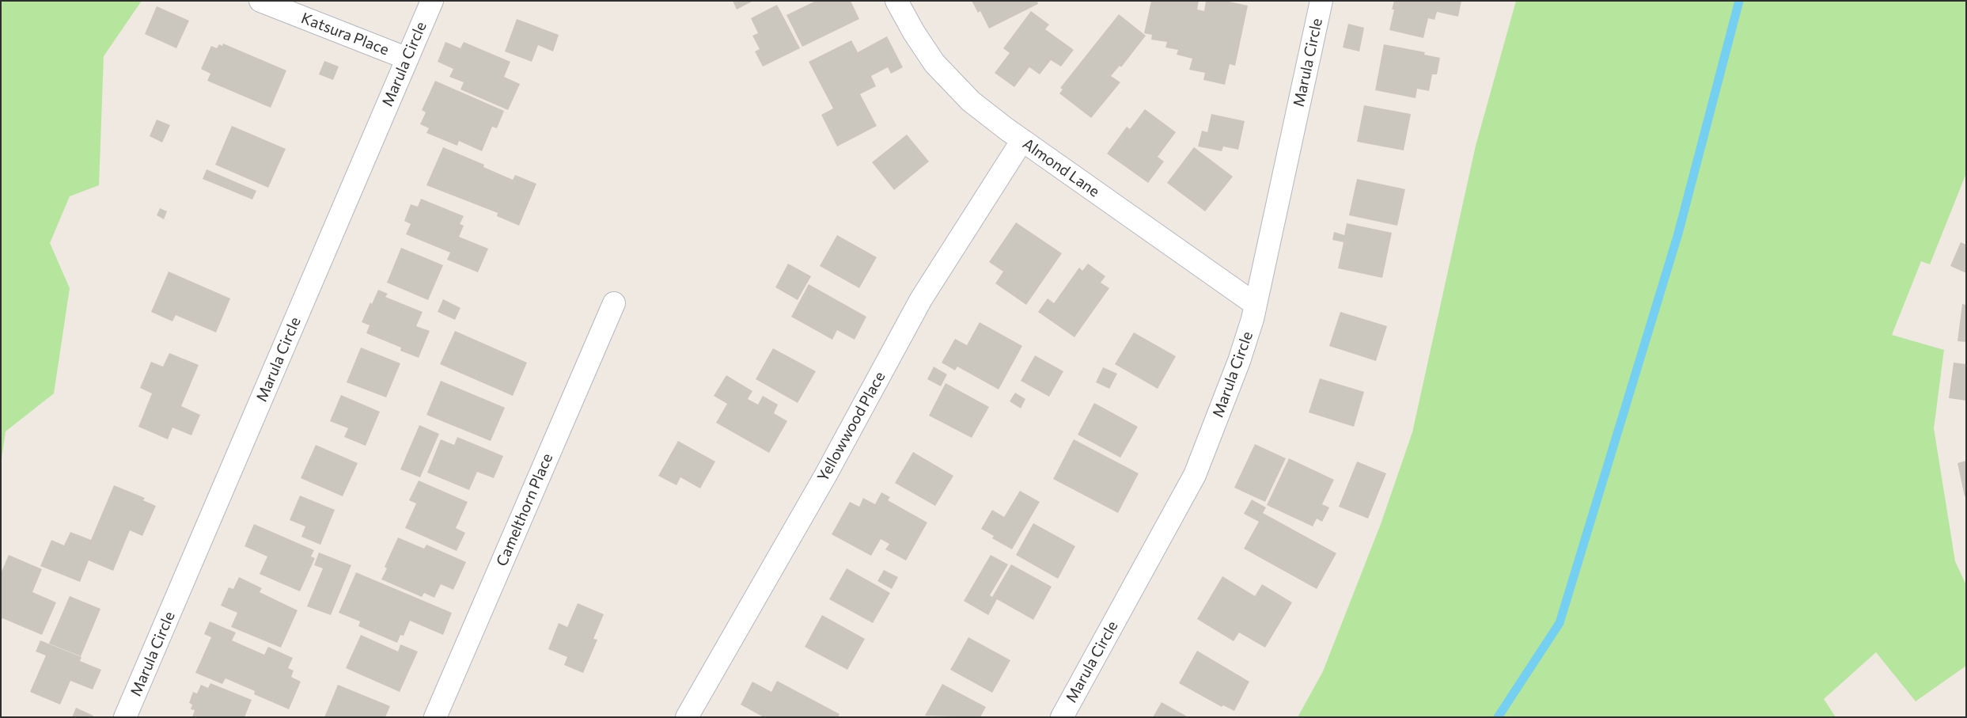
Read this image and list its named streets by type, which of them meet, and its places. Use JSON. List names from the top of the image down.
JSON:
{
  "streets": {
    "street": [
      "Katsura Place",
      "Marula Circle",
      "Almond Lane",
      "Yellowwood Place",
      "Camelthorn Place"
    ]
  },
  "crossings": [
    ["Katsura Place", "Marula Circle"],
    ["Marula Circle", "Almond Lane"],
    ["Almond Lane", "Yellowwood Place"]
  ]
}
